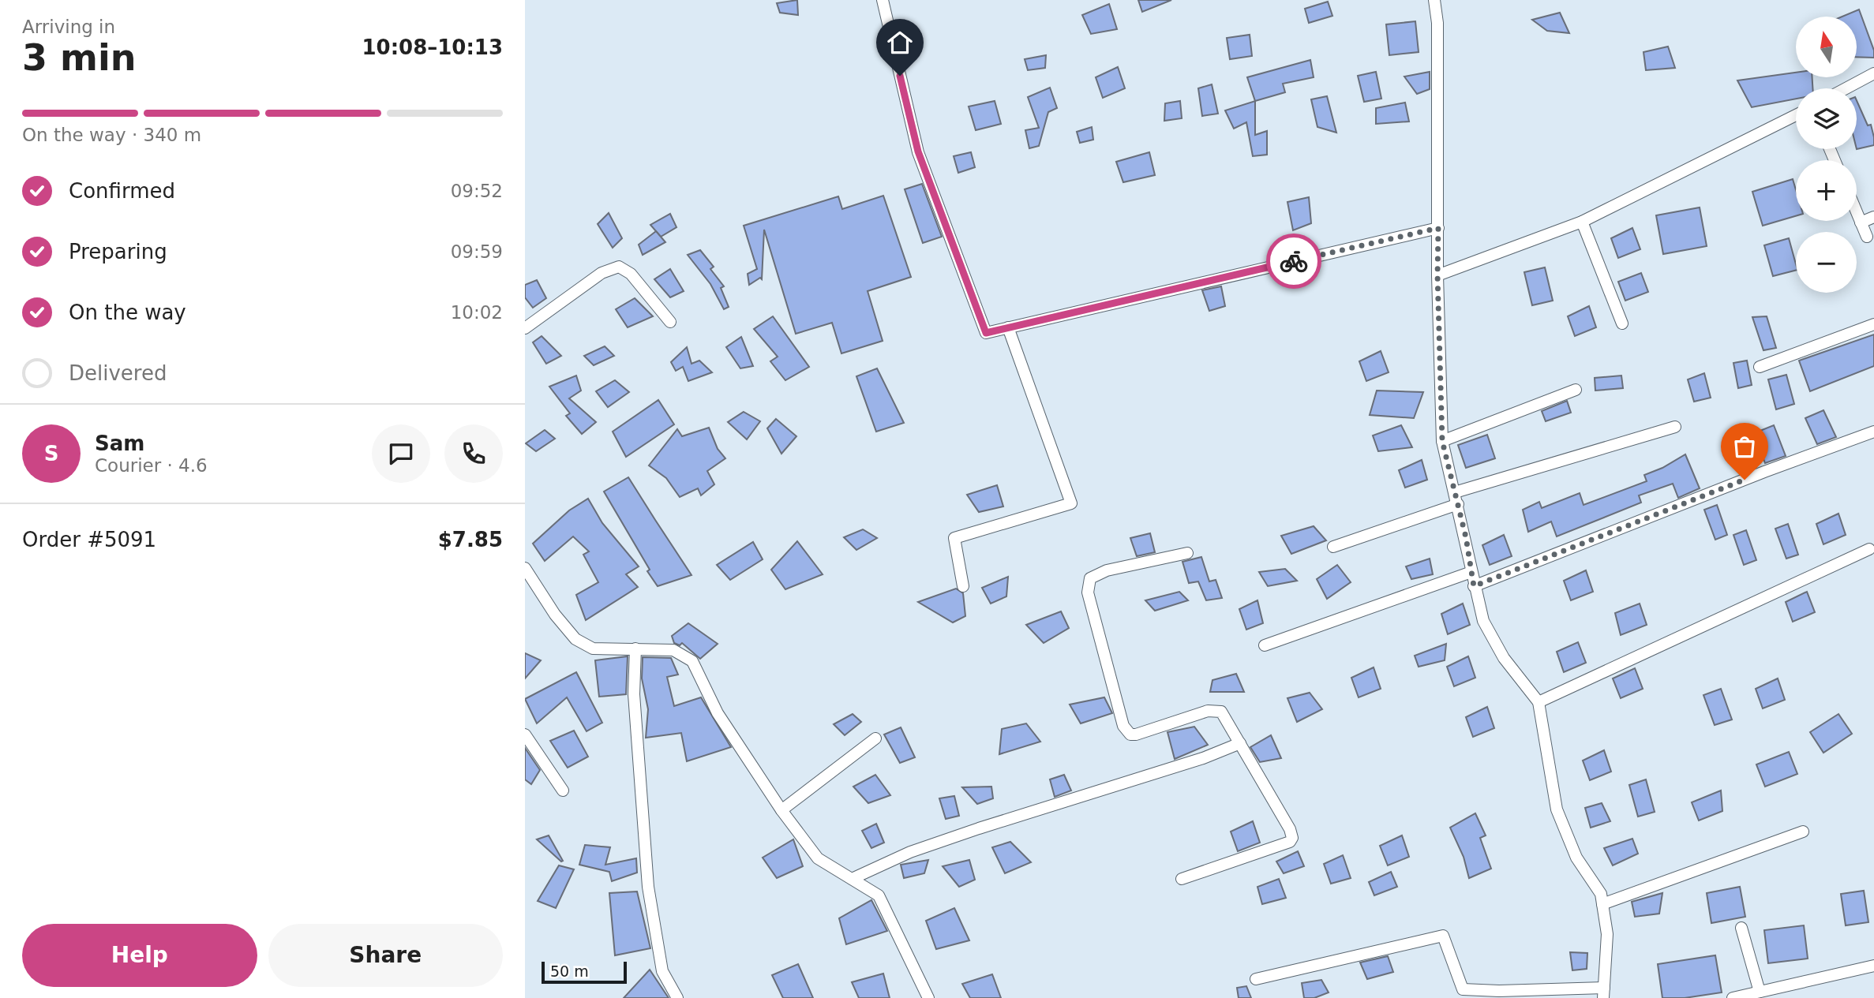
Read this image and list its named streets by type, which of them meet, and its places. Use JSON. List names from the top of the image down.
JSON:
{
  "scale_bar": "50 m",
  "north": "top",
  "page": {
    "heading": ["3 min", "Arriving in", "10:08–10:13"],
    "panel": [
      "Sam",
      "Courier · 4.6",
      "Order #5091",
      "$7.85"
    ],
    "map_buttons": ["+", "−"],
    "bar": "On the way · 340 m",
    "list": [
      ["Confirmed", "09:52"],
      ["Preparing", "09:59"],
      ["On the way", "10:02"],
      "Delivered"
    ],
    "round": "S",
    "buttons": ["Help", "Share"],
    "scale": "50 m"
  }
}
